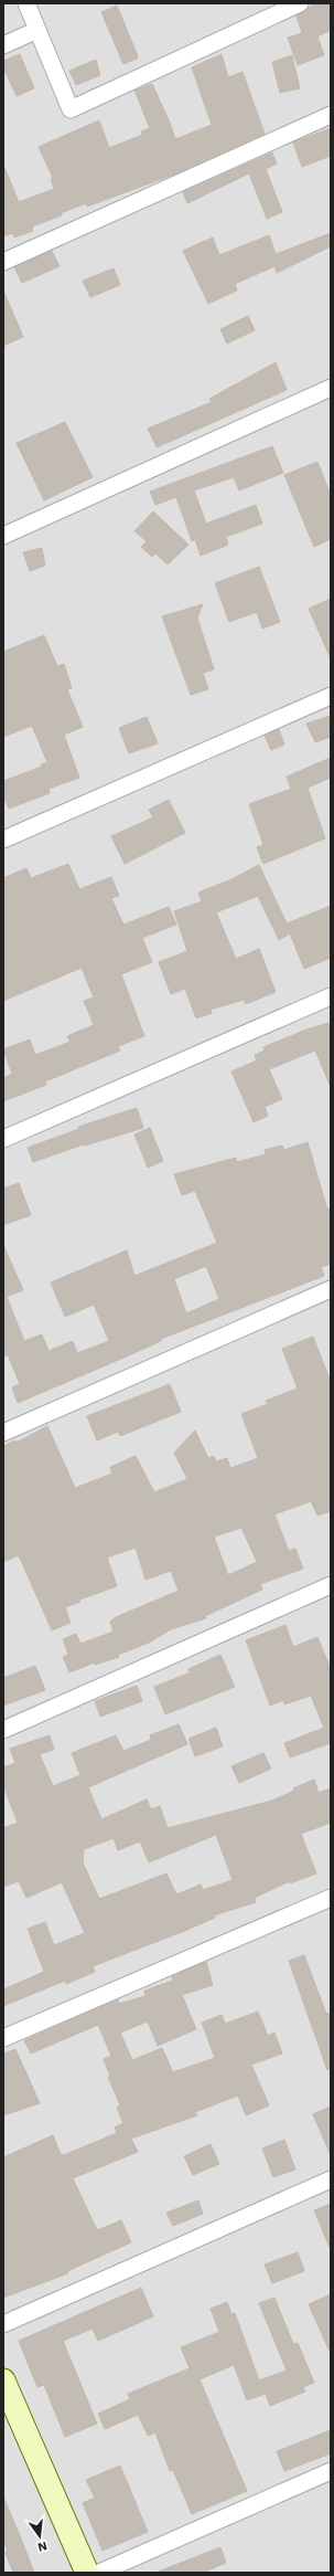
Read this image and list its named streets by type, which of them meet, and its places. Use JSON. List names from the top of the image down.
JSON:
{
  "north": "bottom"
}
